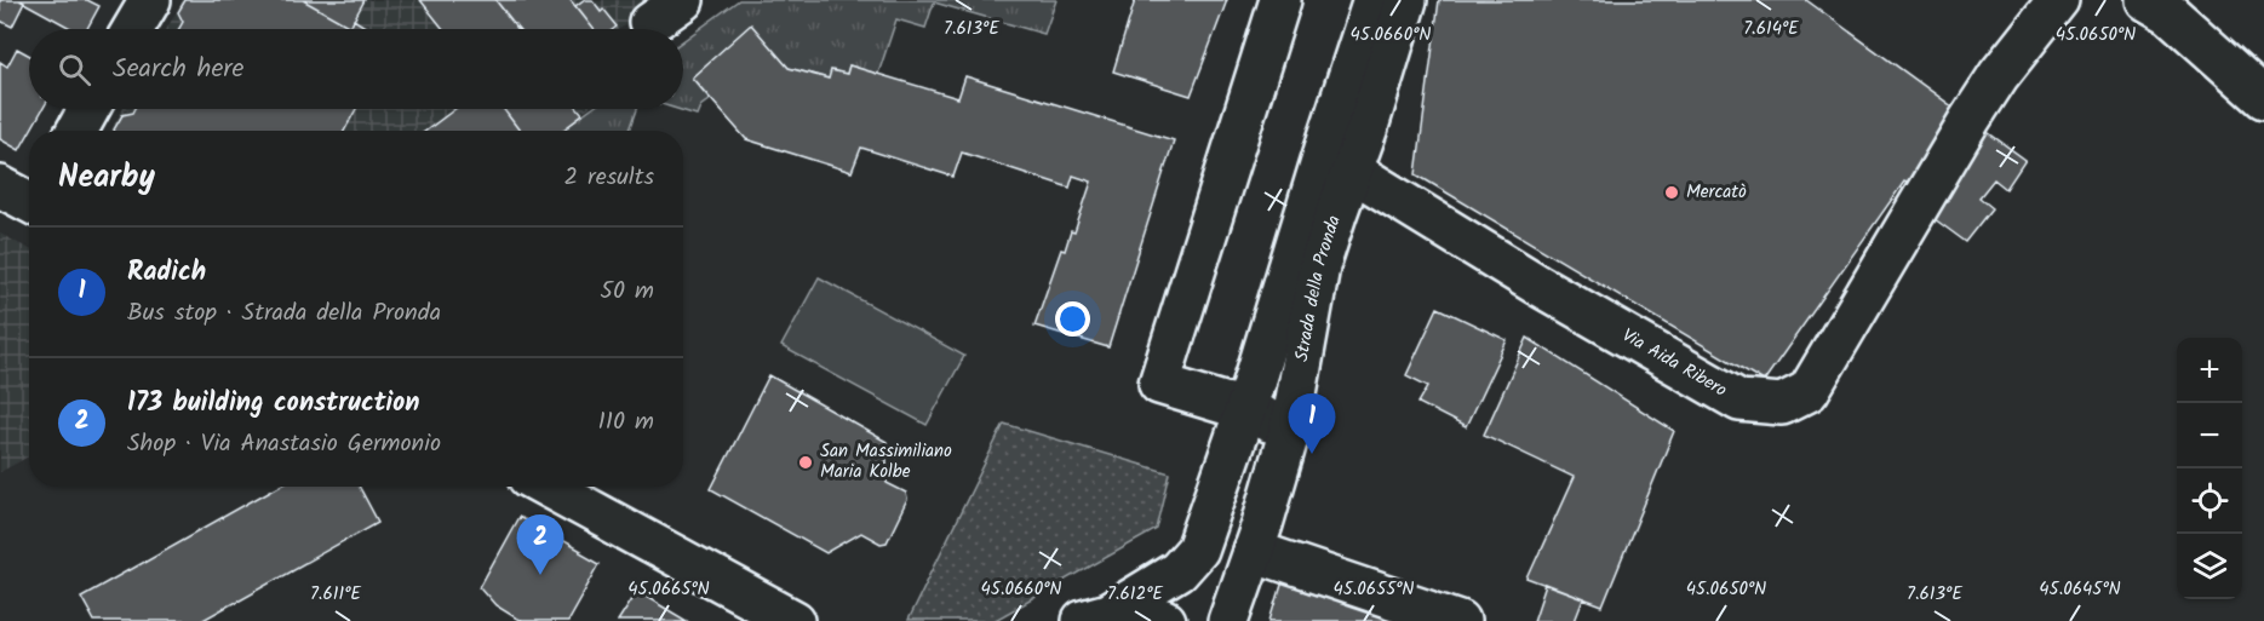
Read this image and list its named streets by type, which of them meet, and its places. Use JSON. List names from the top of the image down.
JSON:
{
  "streets": {
    "street": ["Strada della Pronda", "Via Aida Ribero"]
  },
  "crossings": [
    ["Strada della Pronda", "Via Aida Ribero"]
  ],
  "places": ["Mercatò", "San Massimiliano Maria Kolbe"],
  "page": {
    "search": "Search here",
    "heading": ["Nearby", "2 results"],
    "list": [
      {
        "mark": "1",
        "name": "Radich",
        "note": "Bus stop · Strada della Pronda",
        "value": "50 m"
      },
      {
        "mark": "2",
        "name": "173 building construction",
        "note": "Shop · Via Anastasio Germonio",
        "value": "110 m"
      }
    ],
    "map_buttons": ["+", "−"],
    "pins": ["1", "2"]
  },
  "coordinates": [
    "7.614°E",
    "7.613°E",
    "45.0660°N",
    "45.0650°N",
    "45.0665°N",
    "45.0655°N",
    "45.0645°N",
    "7.611°E",
    "7.612°E"
  ]
}
